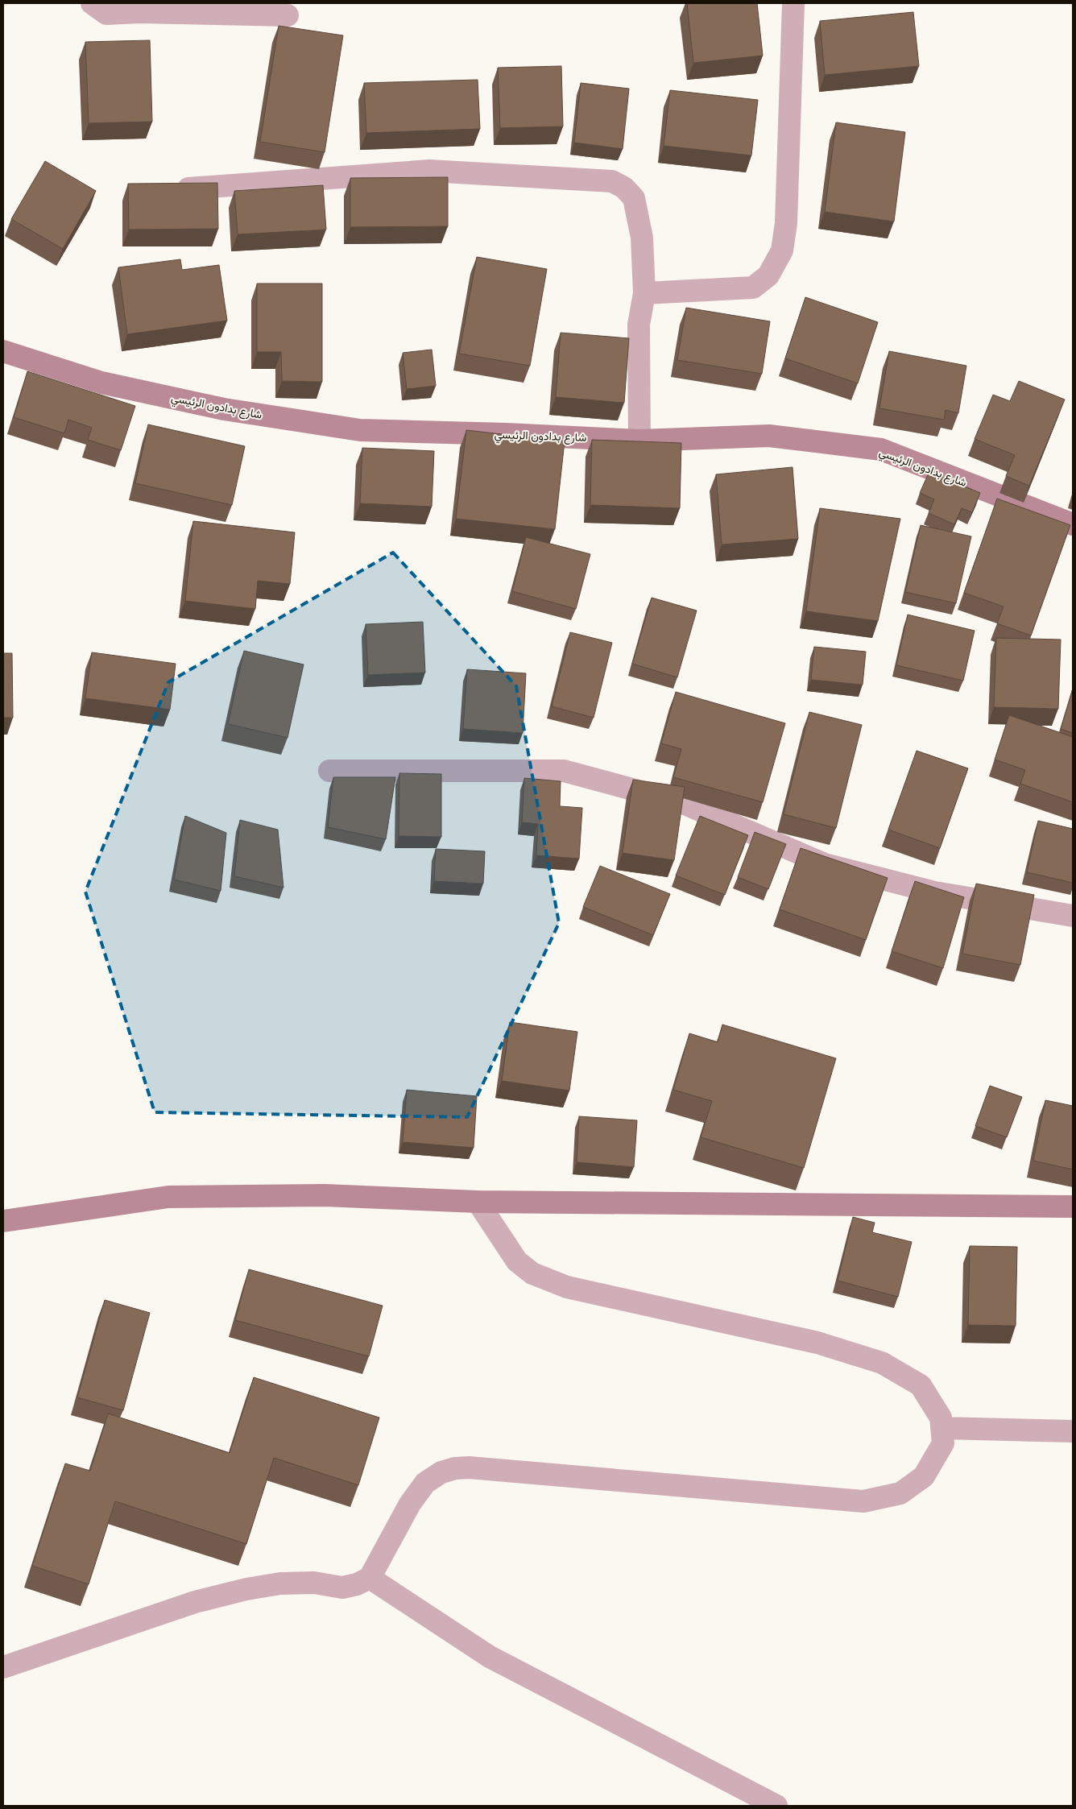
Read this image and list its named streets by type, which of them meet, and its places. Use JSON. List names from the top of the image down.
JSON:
{
  "streets": {
    "main road": ["شارع بدادون الرئيسي"]
  }
}
